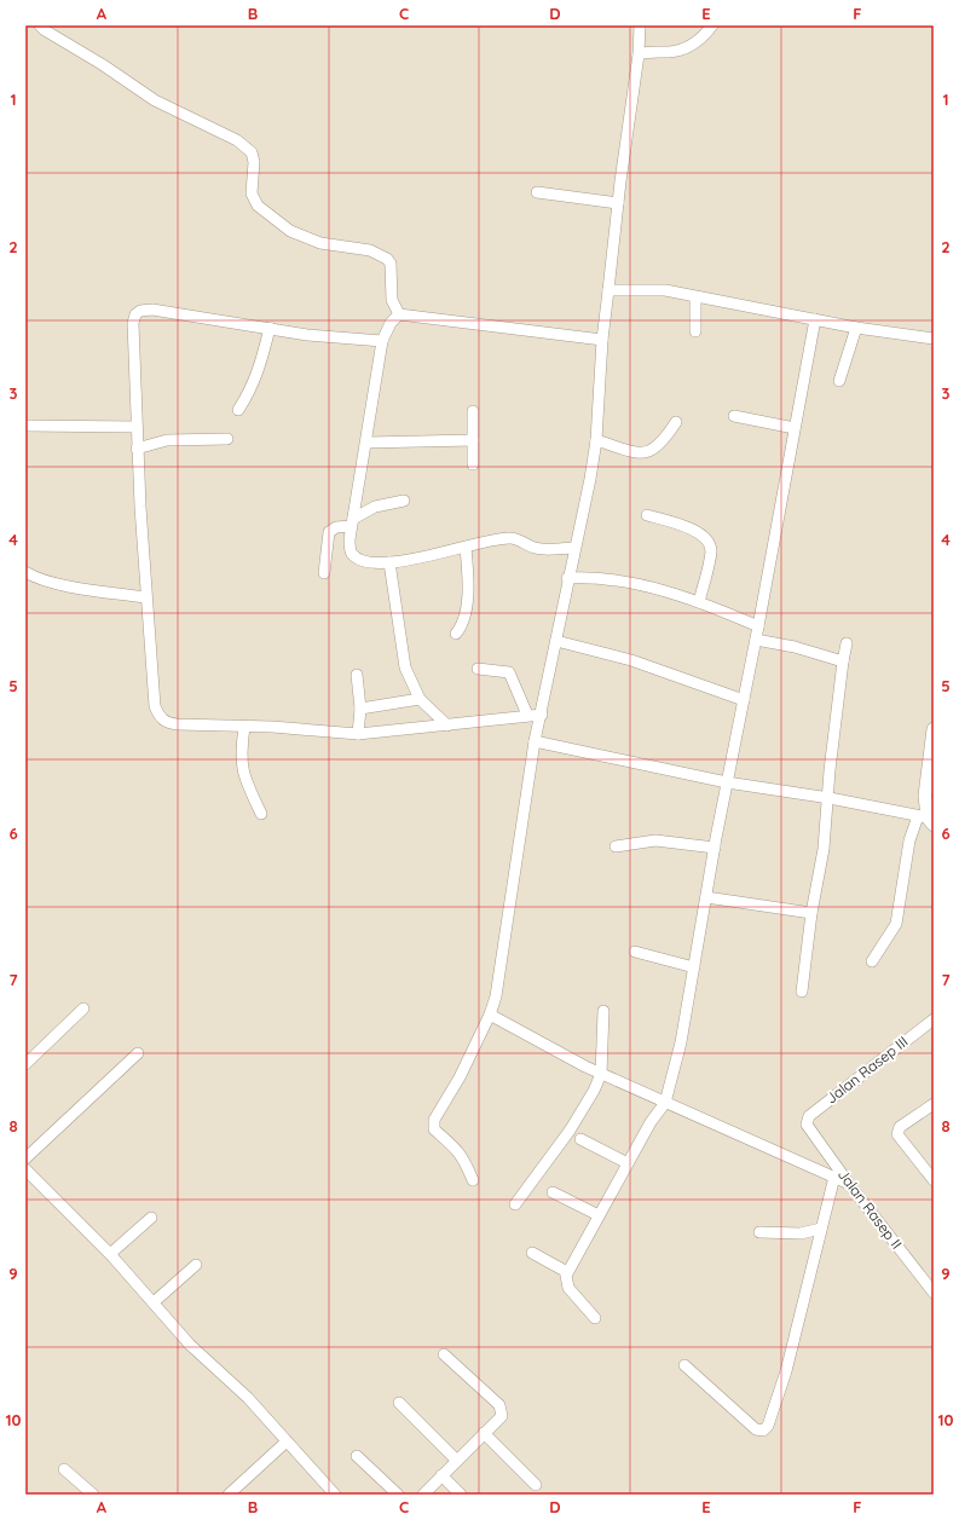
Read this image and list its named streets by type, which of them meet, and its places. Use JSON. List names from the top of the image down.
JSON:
{
  "streets": {
    "street": ["Jalan Rasep III", "Jalan Rasep II"]
  },
  "crossings": [
    ["Jalan Rasep III", "Jalan Rasep II"]
  ],
  "grid": {
    "columns": [
      "A",
      "B",
      "C",
      "D",
      "E",
      "F"
    ],
    "rows": [
      "1",
      "2",
      "3",
      "4",
      "5",
      "6",
      "7",
      "8",
      "9",
      "10"
    ]
  }
}
